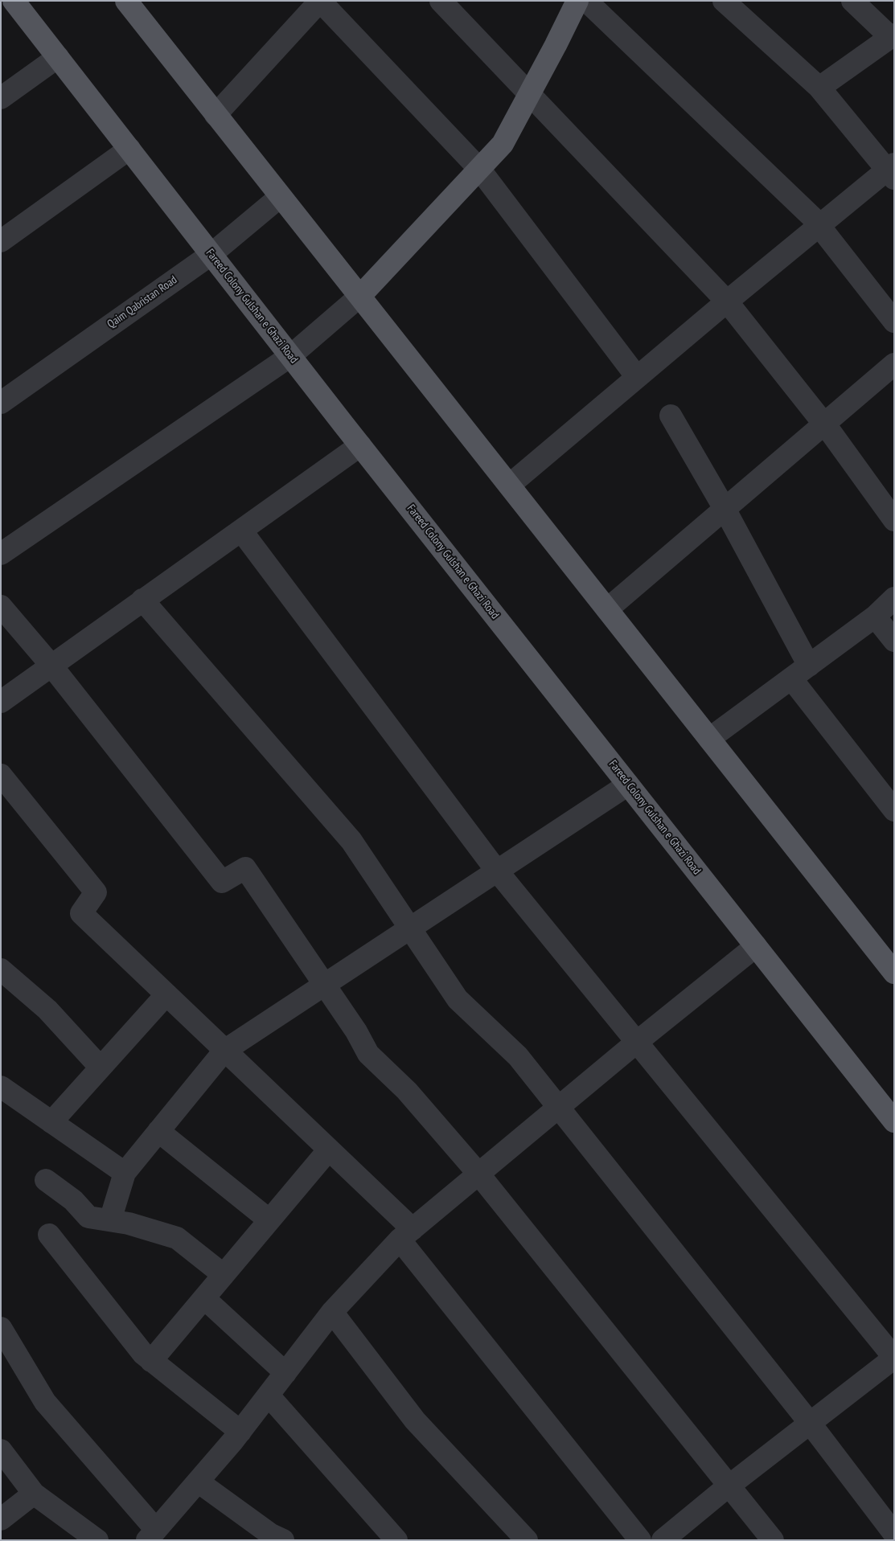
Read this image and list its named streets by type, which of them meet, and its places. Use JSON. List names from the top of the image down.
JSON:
{
  "streets": {
    "main road": ["Fareed Colony Gulshan e Ghazi Road"],
    "street": ["Qaim Qabristan Road"]
  },
  "crossings": [
    ["Qaim Qabristan Road", "Fareed Colony Gulshan e Ghazi Road"]
  ]
}
